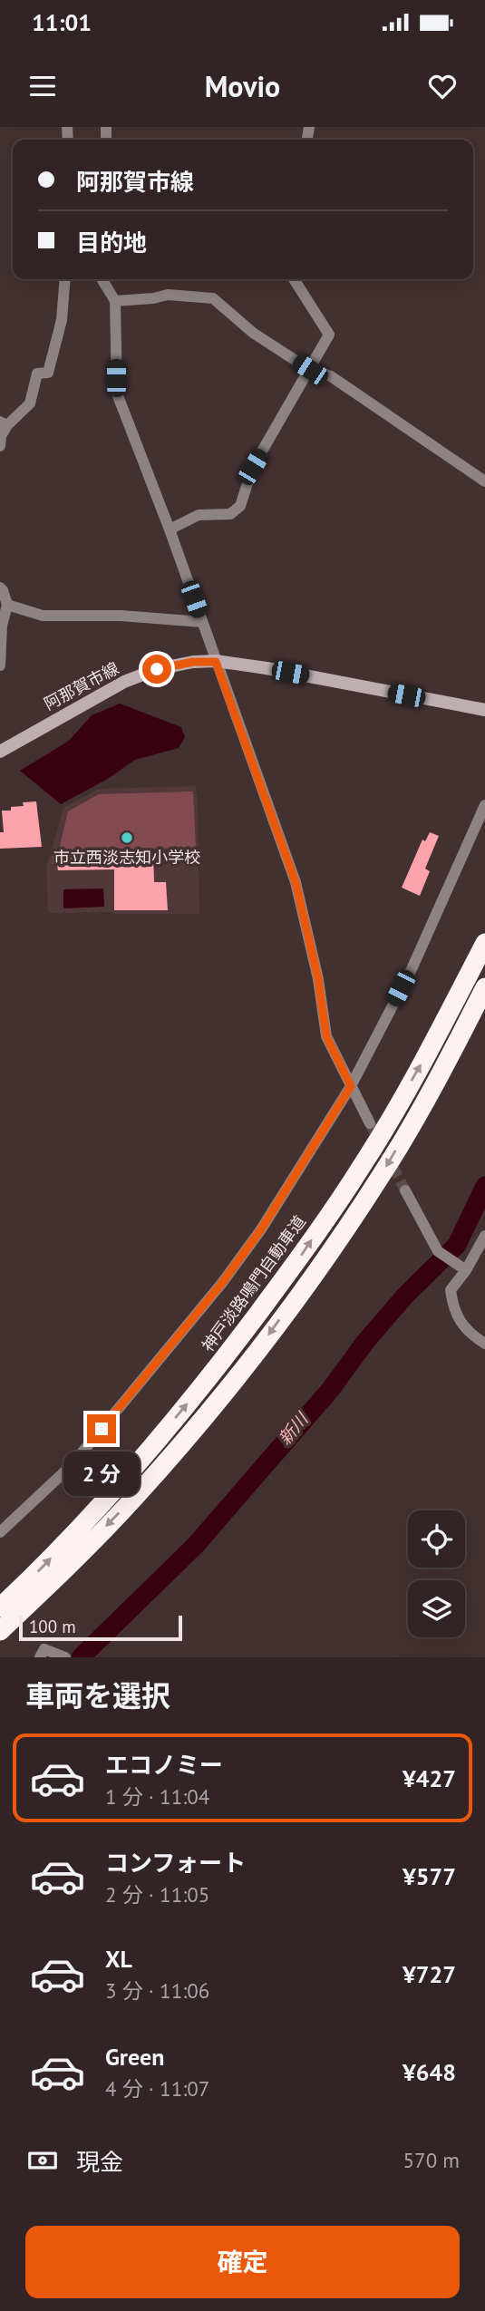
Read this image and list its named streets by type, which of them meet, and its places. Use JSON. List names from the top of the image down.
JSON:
{
  "streets": {
    "highway": ["神戸淡路鳴門自動車道"],
    "main road": ["阿那賀市線"]
  },
  "water": ["新川"],
  "places": ["市立西淡志知小学校"],
  "scale_bar": "100 m",
  "page": {
    "status": "11:01",
    "header": "Movio",
    "banner": ["阿那賀市線", "目的地"],
    "bubble": "2 分",
    "scale": "100 m",
    "heading": "車両を選択",
    "list": [
      {
        "name": "エコノミー",
        "note": "1 分 · 11:04",
        "value": "¥427"
      },
      {
        "name": "コンフォート",
        "note": "2 分 · 11:05",
        "value": "¥577"
      },
      {
        "name": "XL",
        "note": "3 分 · 11:06",
        "value": "¥727"
      },
      {
        "name": "Green",
        "note": "4 分 · 11:07",
        "value": "¥648"
      }
    ],
    "pay": ["現金", "570 m"],
    "buttons": "確定"
  }
}
